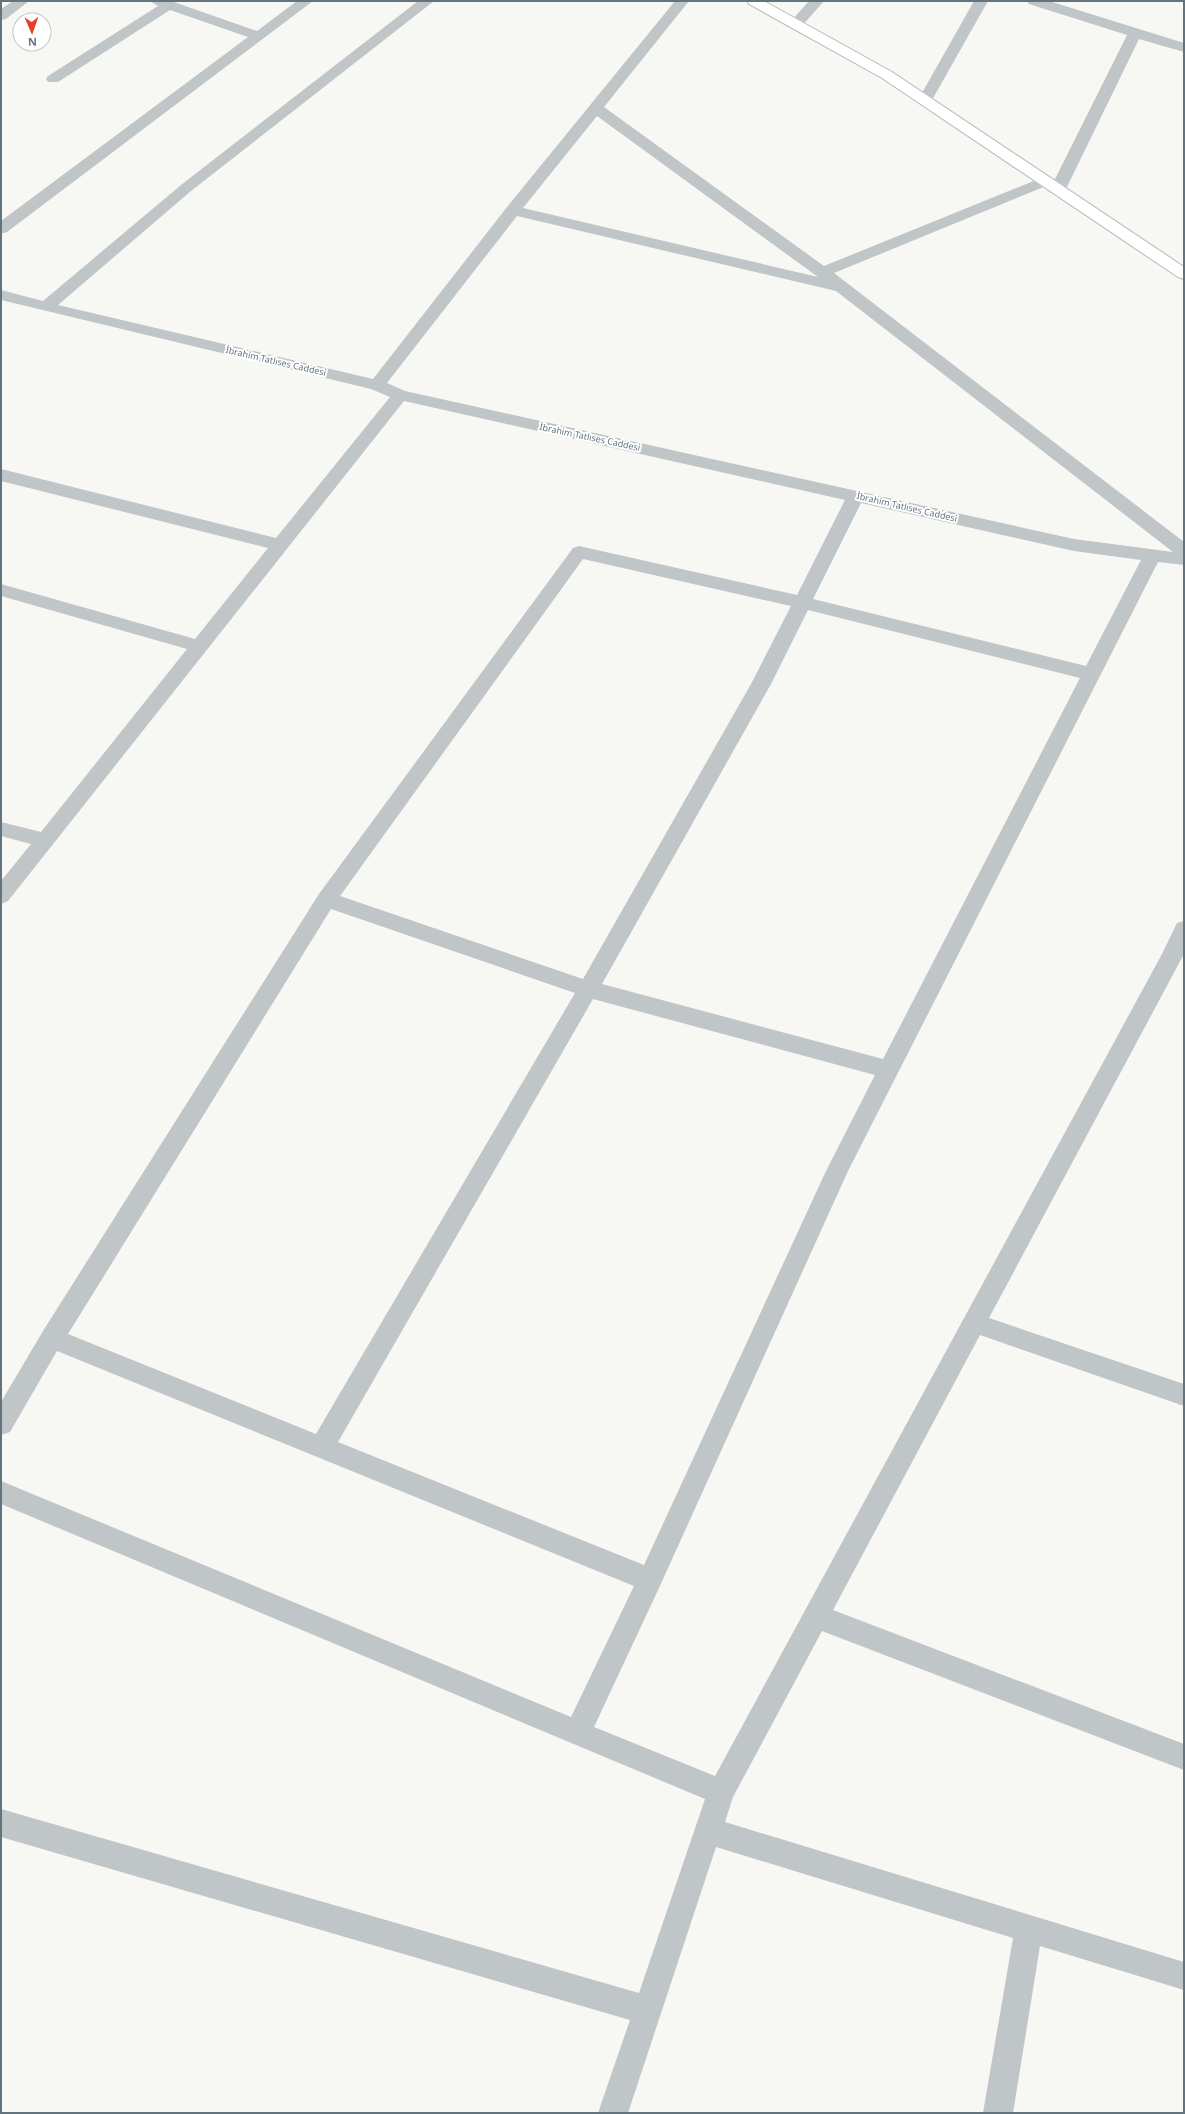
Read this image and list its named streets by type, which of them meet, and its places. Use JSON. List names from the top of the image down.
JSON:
{
  "streets": {
    "street": ["İbrahim Tatlıses Caddesi"]
  },
  "north": "bottom"
}
